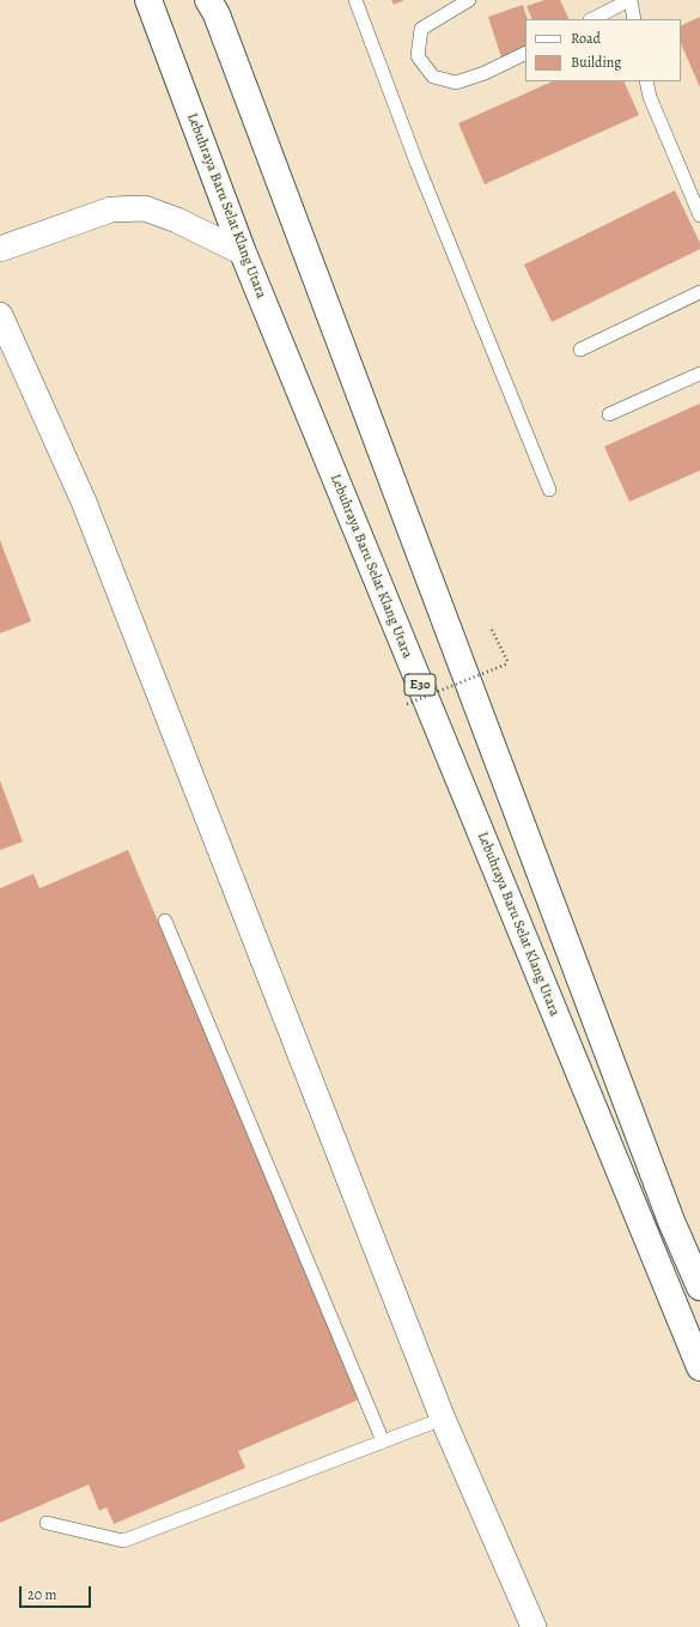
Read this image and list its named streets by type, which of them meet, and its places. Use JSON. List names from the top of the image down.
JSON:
{
  "streets": {
    "highway": ["Lebuhraya Baru Selat Klang Utara", "E30"]
  },
  "legend": ["Road", "Building"],
  "scale_bar": "20 m"
}
